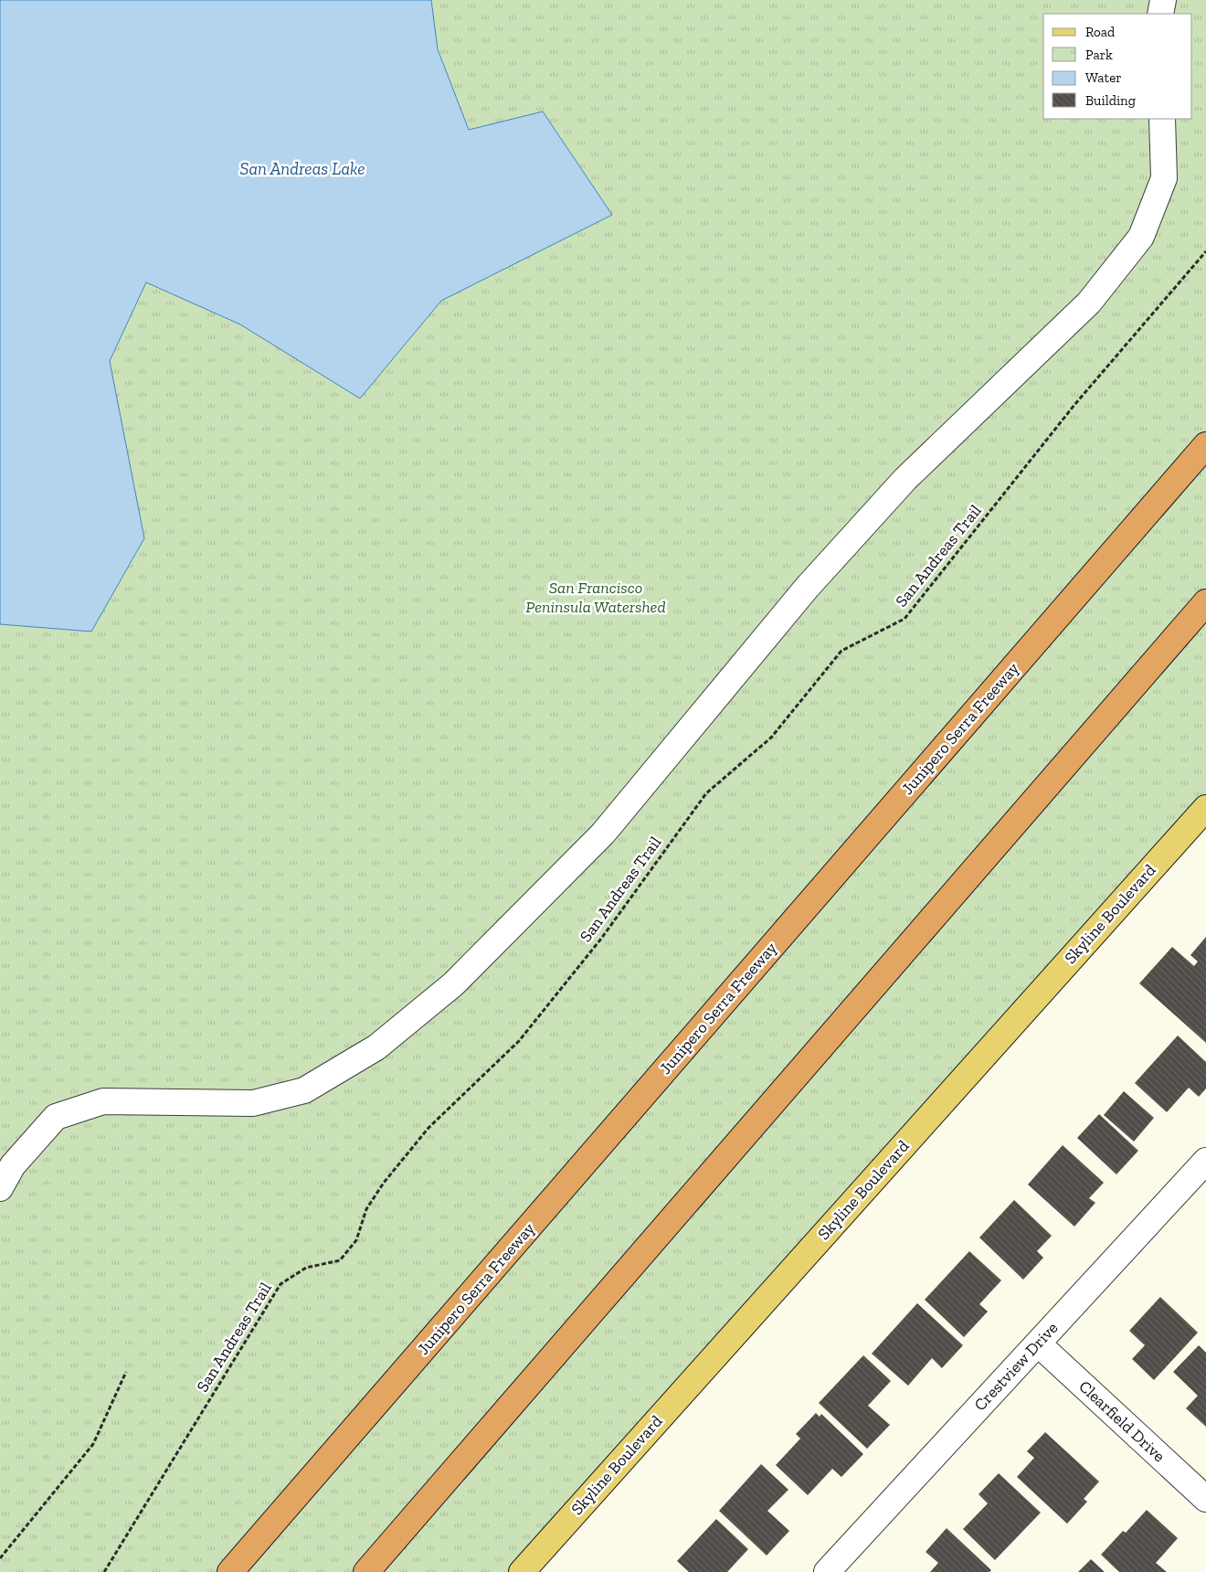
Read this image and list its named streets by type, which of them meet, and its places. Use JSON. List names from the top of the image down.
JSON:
{
  "streets": {
    "highway": ["Junipero Serra Freeway"],
    "main road": ["Skyline Boulevard"],
    "street": ["Crestview Drive", "Clearfield Drive"],
    "path": ["San Andreas Trail"]
  },
  "crossings": [
    ["Crestview Drive", "Clearfield Drive"]
  ],
  "water": ["San Andreas Lake"],
  "parks": ["San Francisco Peninsula Watershed"],
  "legend": [
    "Road",
    "Park",
    "Water",
    "Building"
  ]
}
